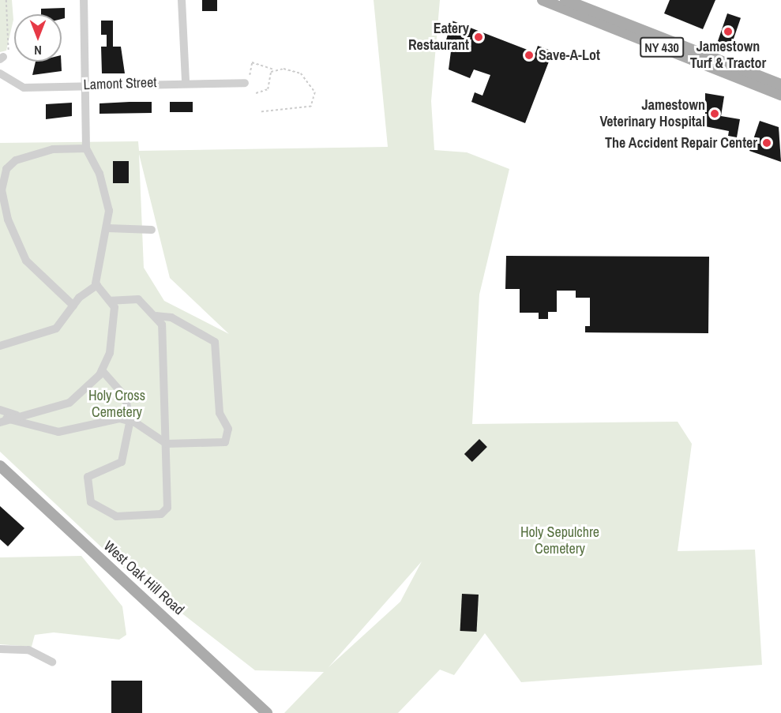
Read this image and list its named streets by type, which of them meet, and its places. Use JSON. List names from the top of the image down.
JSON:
{
  "streets": {
    "main road": ["NY 430", "West Oak Hill Road"],
    "street": ["Lamont Street"]
  },
  "parks": ["Holy Cross Cemetery", "Holy Sepulchre Cemetery"],
  "places": [
    "Jamestown Turf & Tractor",
    "Eatery Restaurant",
    "Save-A-Lot",
    "Jamestown Veterinary Hospital",
    "The Accident Repair Center"
  ],
  "north": "bottom"
}
